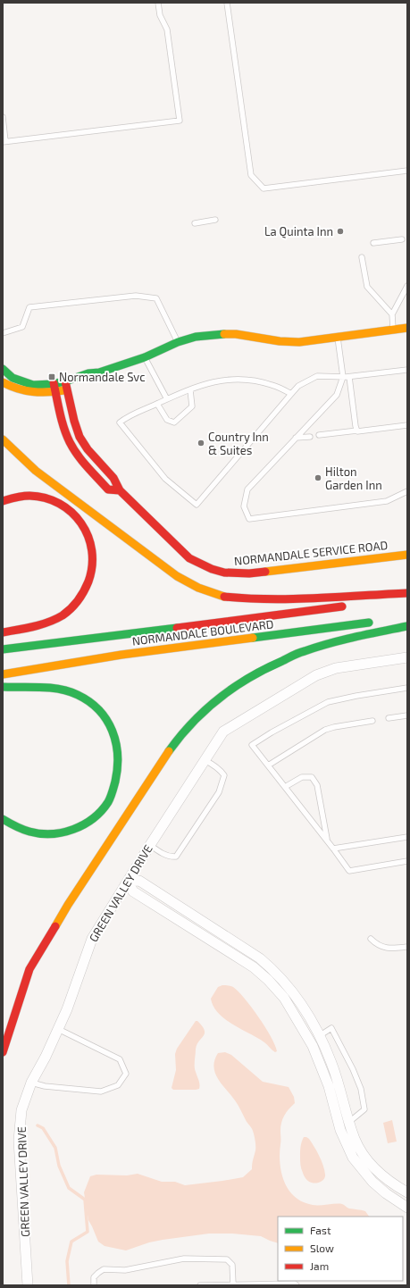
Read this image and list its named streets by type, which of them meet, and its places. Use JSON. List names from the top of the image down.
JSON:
{
  "streets": {
    "main road": ["NORMANDALE SERVICE ROAD", "NORMANDALE BOULEVARD"],
    "street": ["GREEN VALLEY DRIVE"]
  },
  "places": {
    "other": ["La Quinta Inn", "Country Inn & Suites", "Hilton Garden Inn"],
    "transit": ["Normandale Svc"]
  },
  "legend": ["Fast", "Slow", "Jam"]
}
